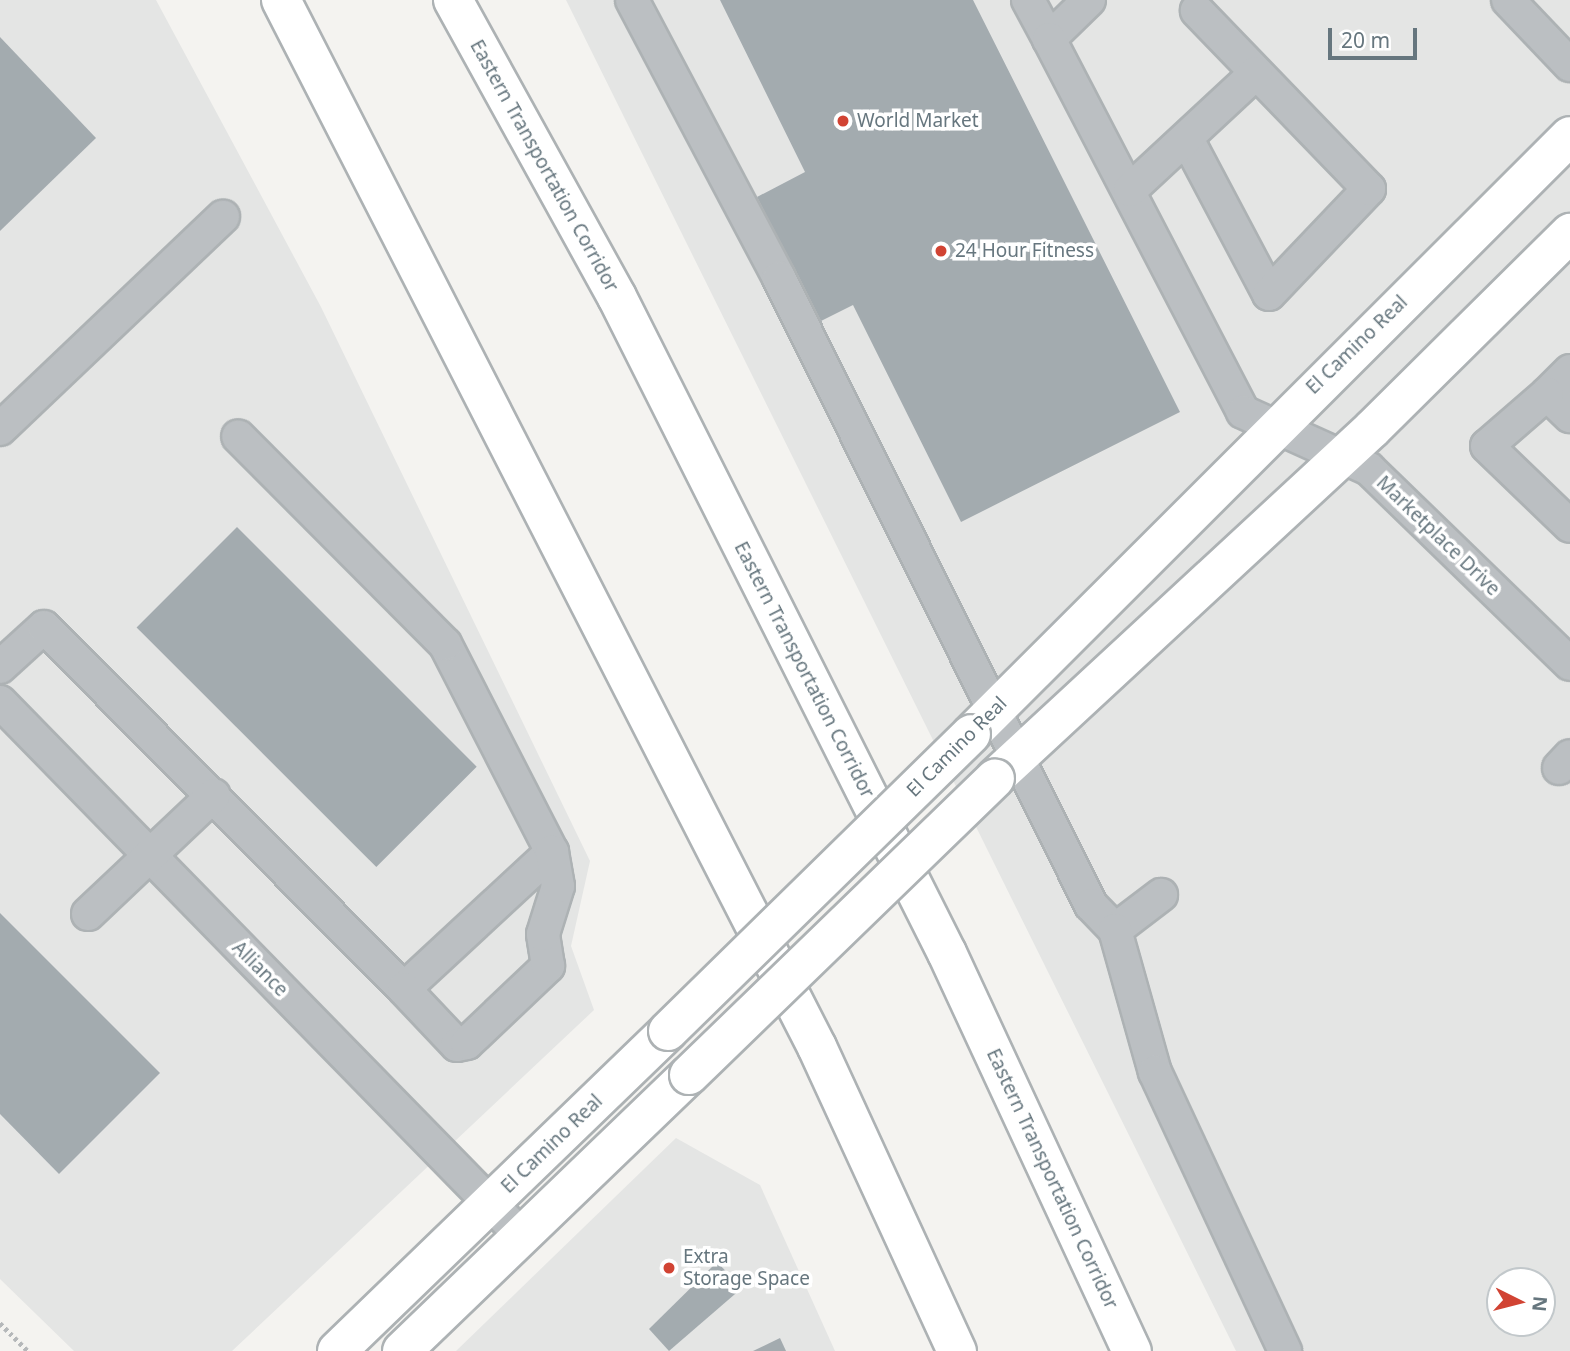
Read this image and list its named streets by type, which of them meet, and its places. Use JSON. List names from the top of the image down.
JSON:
{
  "streets": {
    "main road": ["Eastern Transportation Corridor", "El Camino Real"],
    "street": ["Marketplace Drive", "Alliance"]
  },
  "crossings": [
    ["El Camino Real", "Marketplace Drive"],
    ["El Camino Real", "Alliance"]
  ],
  "places": ["World Market", "24 Hour Fitness", "Extra Storage Space"],
  "scale_bar": "20 m",
  "north": "right"
}
